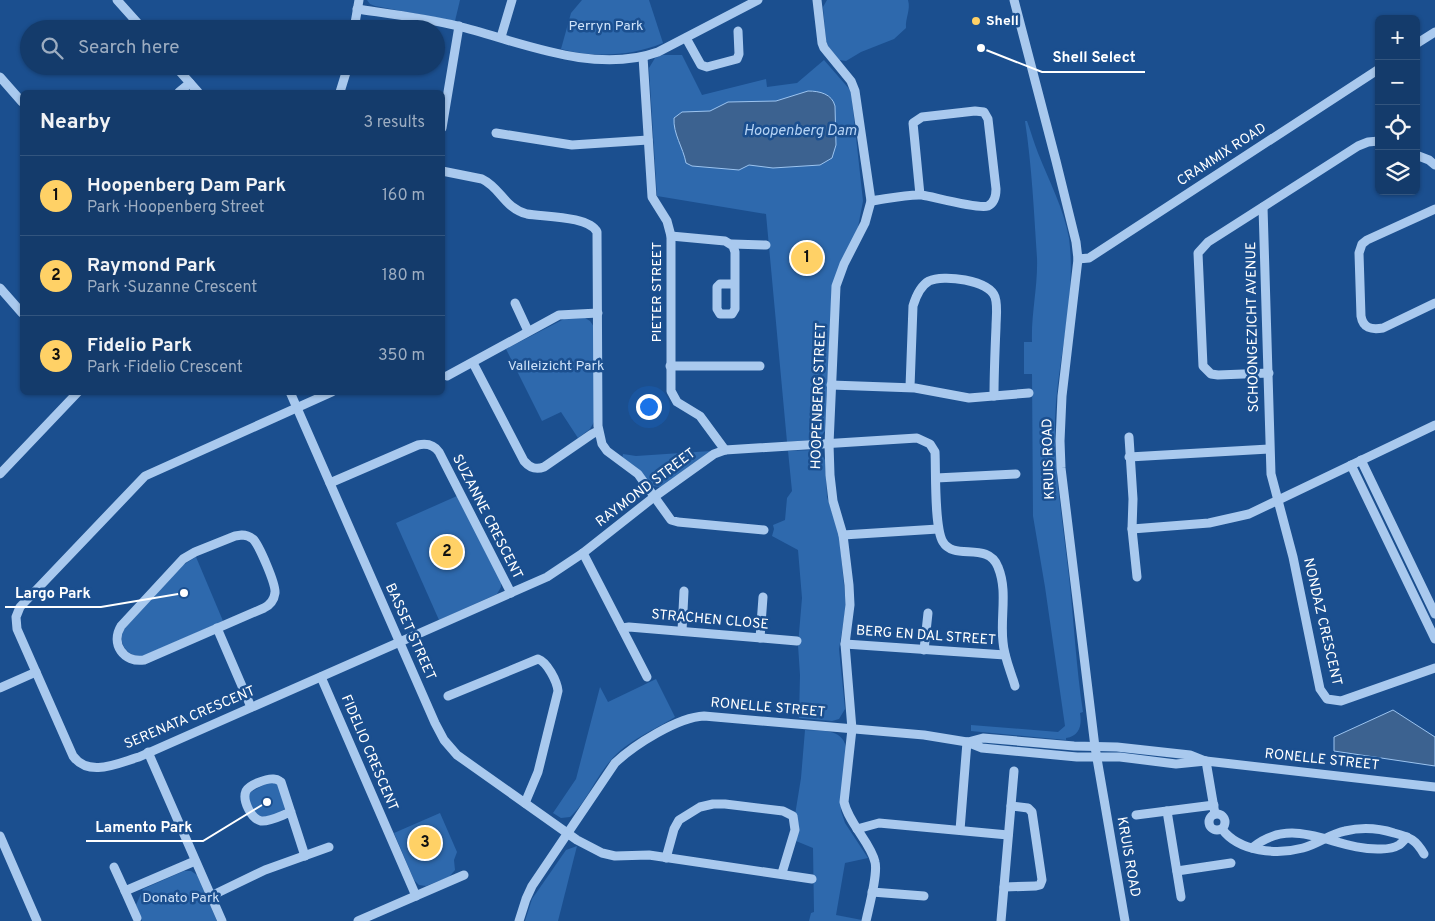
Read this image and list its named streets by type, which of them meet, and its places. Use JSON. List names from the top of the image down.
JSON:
{
  "streets": {
    "street": [
      "CRAMMIX ROAD",
      "PIETER STREET",
      "SCHOONGEZICHT AVENUE",
      "HOOPENBERG STREET",
      "KRUIS ROAD",
      "RAYMOND STREET",
      "SUZANNE CRESCENT",
      "STRACHEN CLOSE",
      "NONDAZ CRESCENT",
      "BASSET STREET",
      "BERG EN DAL STREET",
      "RONELLE STREET",
      "SERENATA CRESCENT",
      "FIDELIO CRESCENT"
    ]
  },
  "crossings": [
    ["CRAMMIX ROAD", "KRUIS ROAD"],
    ["PIETER STREET", "RAYMOND STREET"],
    ["SCHOONGEZICHT AVENUE", "NONDAZ CRESCENT"],
    ["HOOPENBERG STREET", "RAYMOND STREET"],
    ["HOOPENBERG STREET", "BERG EN DAL STREET"],
    ["HOOPENBERG STREET", "RONELLE STREET"],
    ["KRUIS ROAD", "RONELLE STREET"],
    ["RAYMOND STREET", "SUZANNE CRESCENT"],
    ["RAYMOND STREET", "BASSET STREET"],
    ["RAYMOND STREET", "SERENATA CRESCENT"],
    ["SUZANNE CRESCENT", "BASSET STREET"],
    ["BASSET STREET", "RONELLE STREET"],
    ["BASSET STREET", "SERENATA CRESCENT"],
    ["SERENATA CRESCENT", "FIDELIO CRESCENT"]
  ],
  "water": ["Hoopenberg Dam"],
  "parks": ["Perryn Park", "Valleizicht Park", "Donato Park"],
  "places": [
    "Shell",
    "Shell Select",
    "Largo Park",
    "Lamento Park"
  ],
  "page": {
    "map_buttons": ["+", "−"],
    "search": "Search here",
    "heading": ["Nearby", "3 results"],
    "list": [
      {
        "mark": "1",
        "name": "Hoopenberg Dam Park",
        "note": "Park · Hoopenberg Street",
        "value": "160 m"
      },
      {
        "mark": "2",
        "name": "Raymond Park",
        "note": "Park · Suzanne Crescent",
        "value": "180 m"
      },
      {
        "mark": "3",
        "name": "Fidelio Park",
        "note": "Park · Fidelio Crescent",
        "value": "350 m"
      }
    ],
    "pins": ["1", "2", "3"]
  }
}
